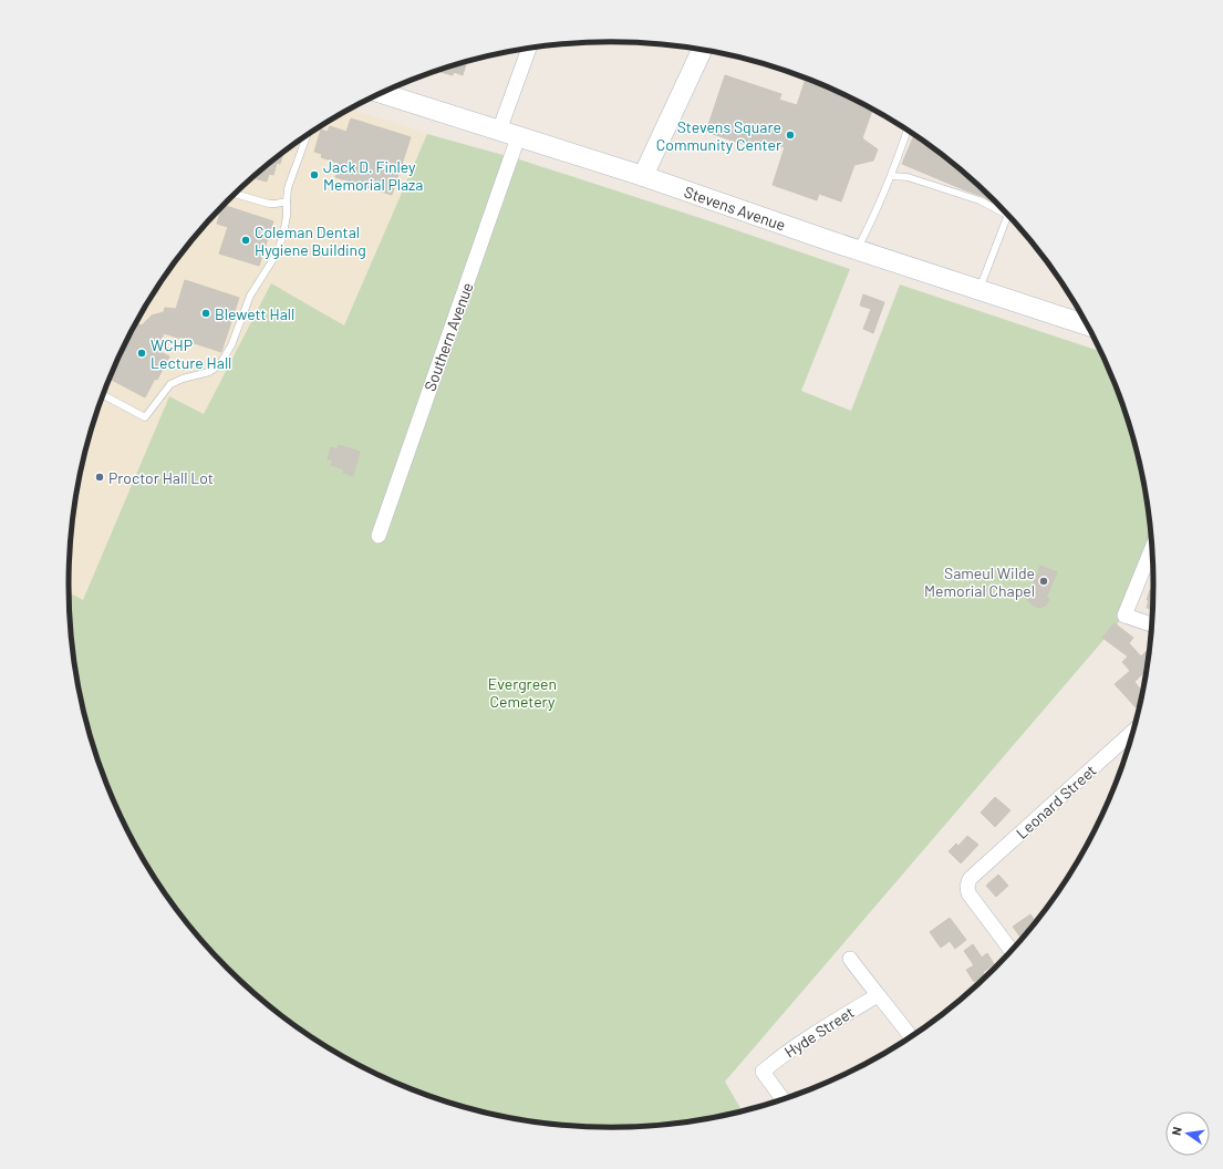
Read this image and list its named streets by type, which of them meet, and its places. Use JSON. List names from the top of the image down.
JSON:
{
  "streets": {
    "main road": ["Stevens Avenue"],
    "street": ["Southern Avenue", "Leonard Street", "Hyde Street"]
  },
  "crossings": [
    ["Stevens Avenue", "Southern Avenue"]
  ],
  "parks": ["Evergreen Cemetery"],
  "places": [
    "Stevens Square Community Center",
    "Jack D. Finley Memorial Plaza",
    "Coleman Dental Hygiene Building",
    "Blewett Hall",
    "WCHP Lecture Hall",
    "Proctor Hall Lot",
    "Sameul Wilde Memorial Chapel"
  ],
  "north": "left"
}
